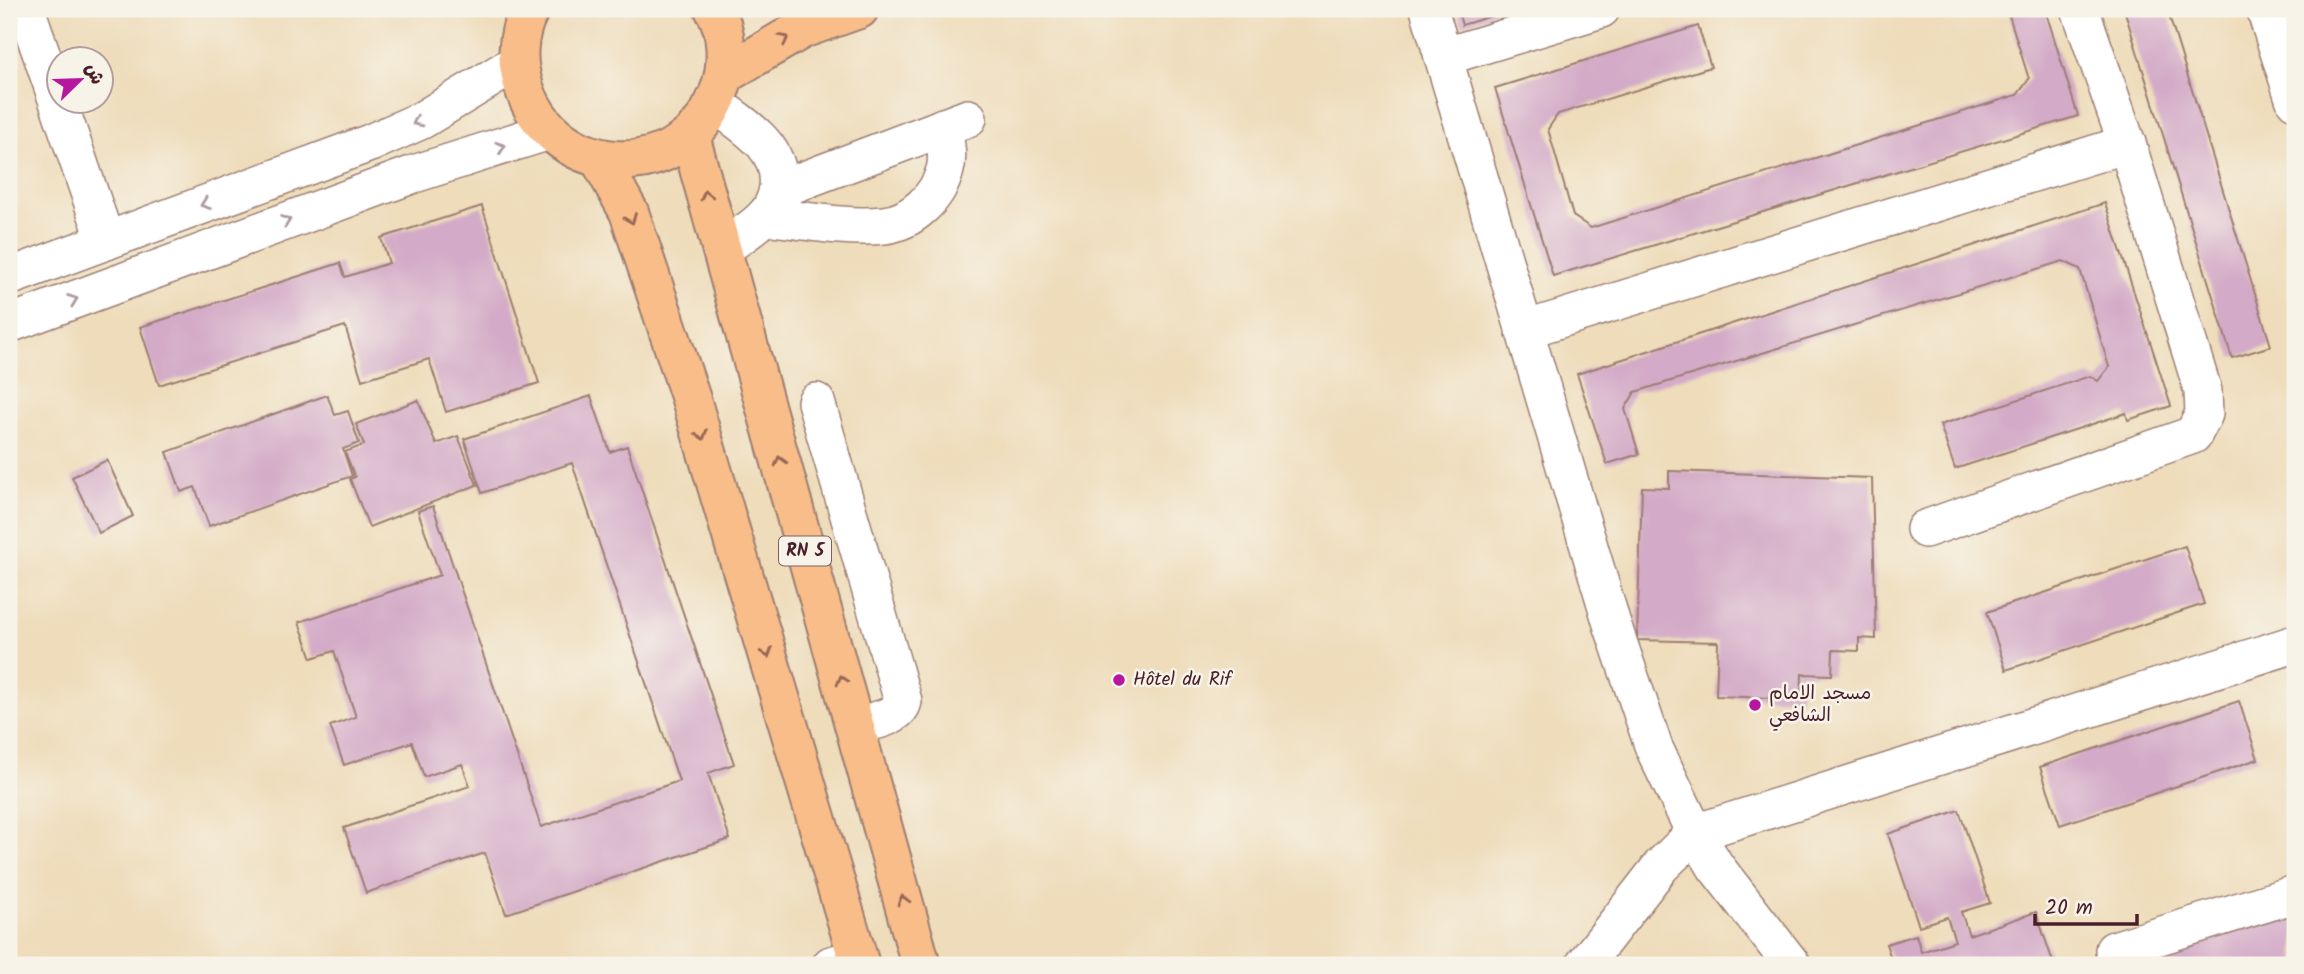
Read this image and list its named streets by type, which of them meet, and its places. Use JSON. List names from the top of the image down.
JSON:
{
  "streets": {
    "main road": ["RN 5"]
  },
  "places": ["Hôtel du Rif", "مسجد الامام الشافعي"],
  "scale_bar": "20 m",
  "north": "top right"
}
